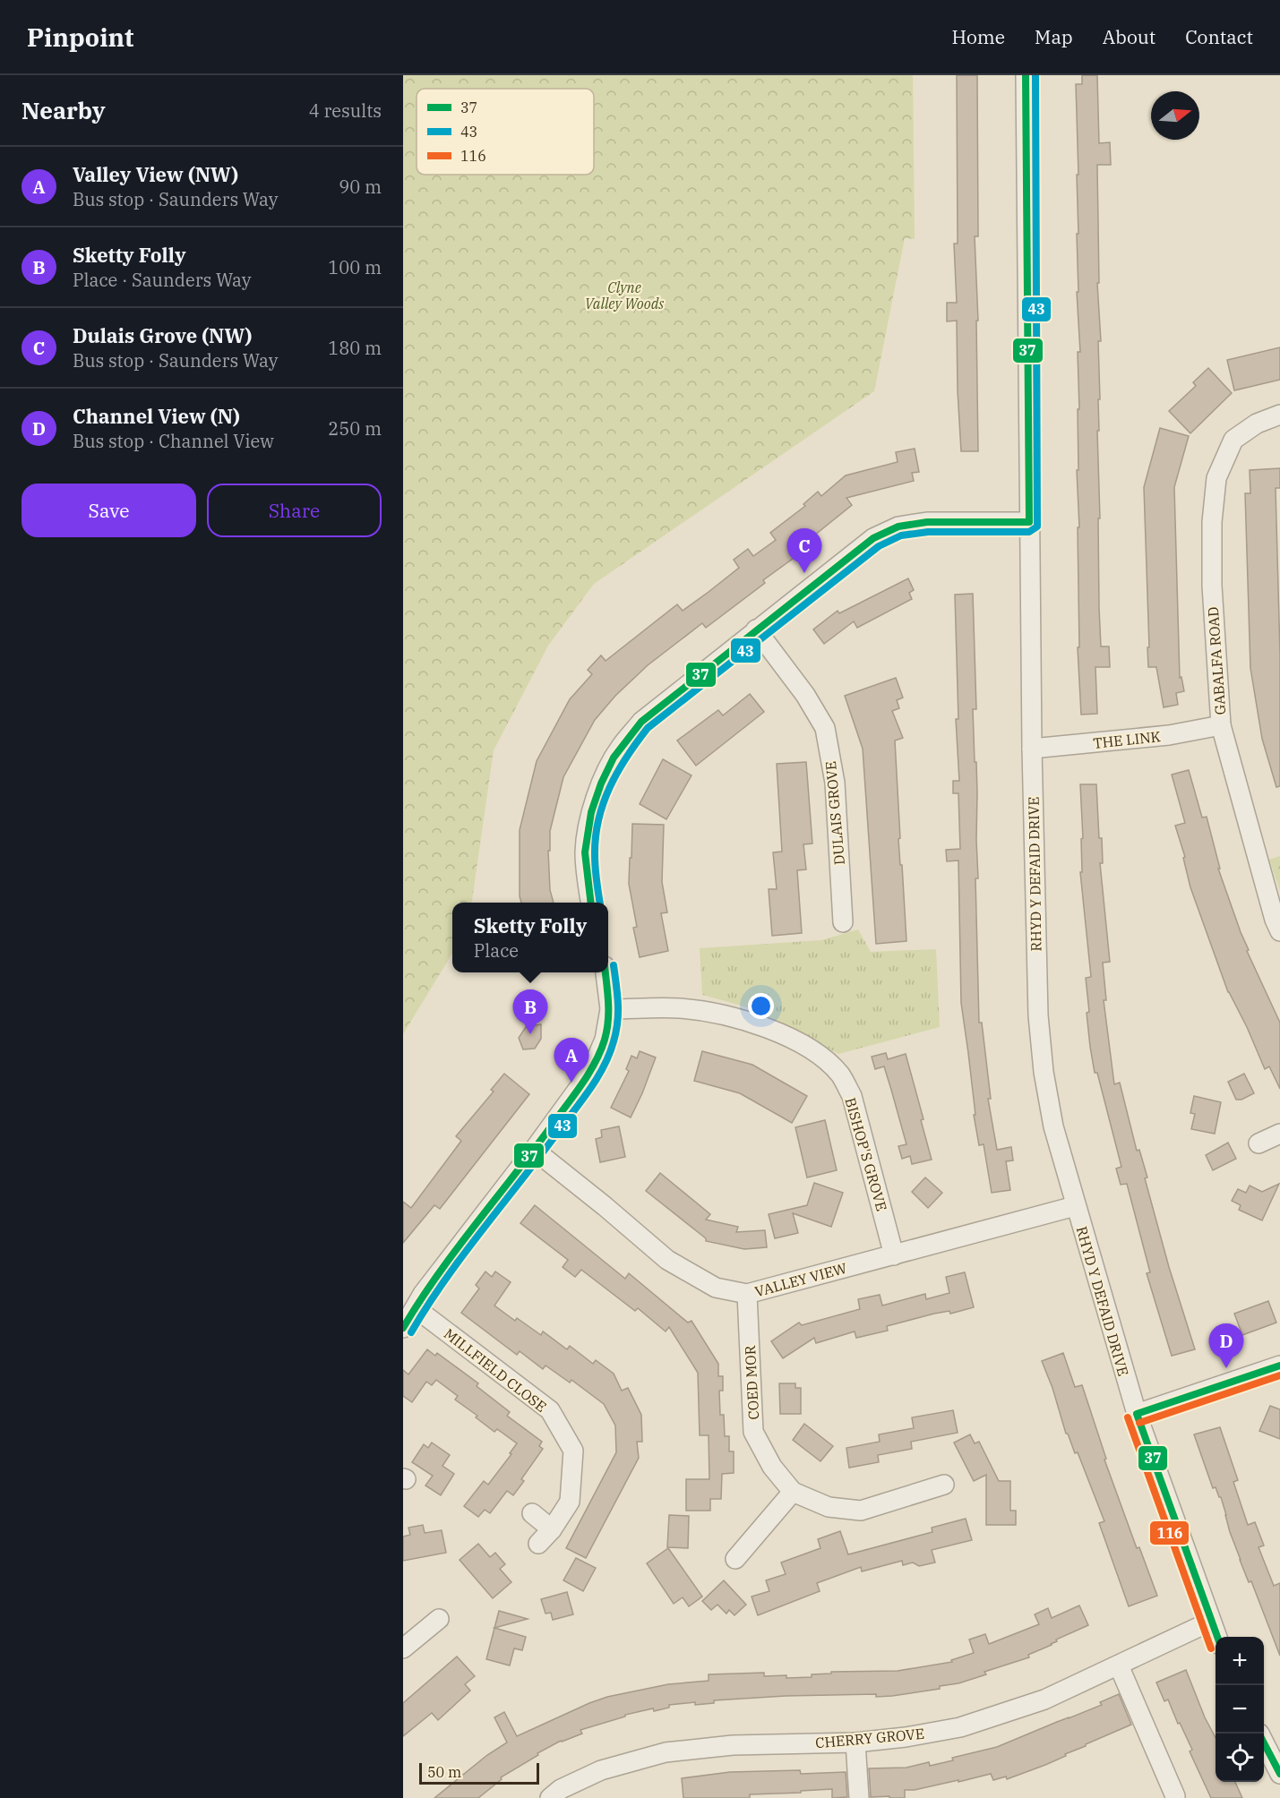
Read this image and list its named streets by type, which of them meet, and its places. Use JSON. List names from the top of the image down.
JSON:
{
  "streets": {
    "street": [
      "GABALFA ROAD",
      "THE LINK",
      "DULAIS GROVE",
      "RHYD Y DEFAID DRIVE",
      "BISHOP'S GROVE",
      "VALLEY VIEW",
      "MILLFIELD CLOSE",
      "COED MOR",
      "CHERRY GROVE"
    ]
  },
  "crossings": [
    ["GABALFA ROAD", "THE LINK"],
    ["THE LINK", "RHYD Y DEFAID DRIVE"],
    ["RHYD Y DEFAID DRIVE", "VALLEY VIEW"],
    ["RHYD Y DEFAID DRIVE", "CHERRY GROVE"],
    ["BISHOP'S GROVE", "VALLEY VIEW"],
    ["VALLEY VIEW", "COED MOR"]
  ],
  "parks": ["Clyne Valley Woods"],
  "lines": ["transit line 37", "transit line 43", "transit line 116"],
  "legend": ["37", "43", "116"],
  "scale_bar": "50 m",
  "north": "right",
  "page": {
    "header": "Pinpoint",
    "nav": [
      "Home",
      "Map",
      "About",
      "Contact"
    ],
    "heading": ["Nearby", "4 results"],
    "list": [
      {
        "mark": "A",
        "name": "Valley View (NW)",
        "note": "Bus stop · Saunders Way",
        "value": "90 m"
      },
      {
        "mark": "B",
        "name": "Sketty Folly",
        "note": "Place · Saunders Way",
        "value": "100 m"
      },
      {
        "mark": "C",
        "name": "Dulais Grove (NW)",
        "note": "Bus stop · Saunders Way",
        "value": "180 m"
      },
      {
        "mark": "D",
        "name": "Channel View (N)",
        "note": "Bus stop · Channel View",
        "value": "250 m"
      }
    ],
    "buttons": ["Save", "Share"],
    "pins": [
      "C",
      "B",
      "A",
      "D"
    ],
    "popup": ["Sketty Folly", "Place"],
    "map_buttons": ["+", "−"],
    "scale": "50 m"
  }
}
